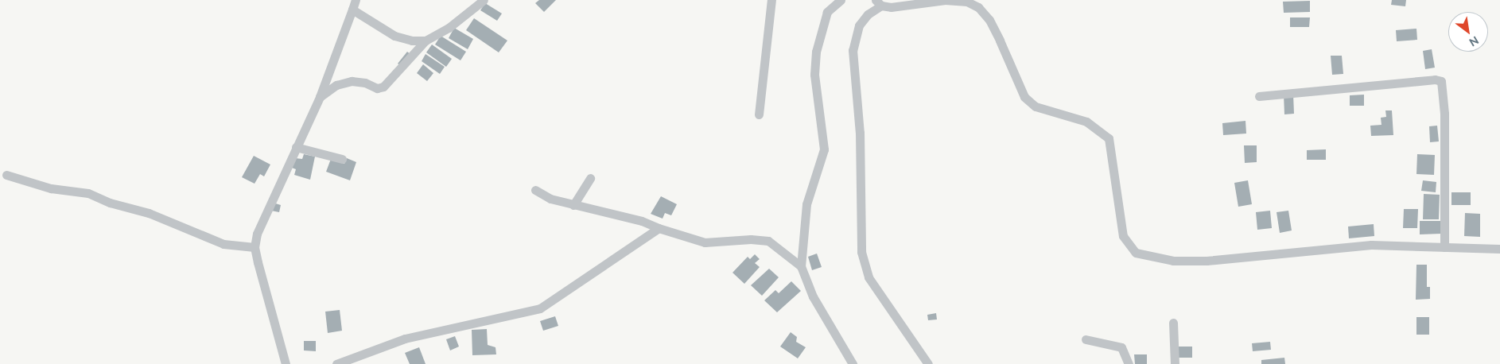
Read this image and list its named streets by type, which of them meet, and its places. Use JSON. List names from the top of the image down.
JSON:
{
  "north": "bottom right"
}
